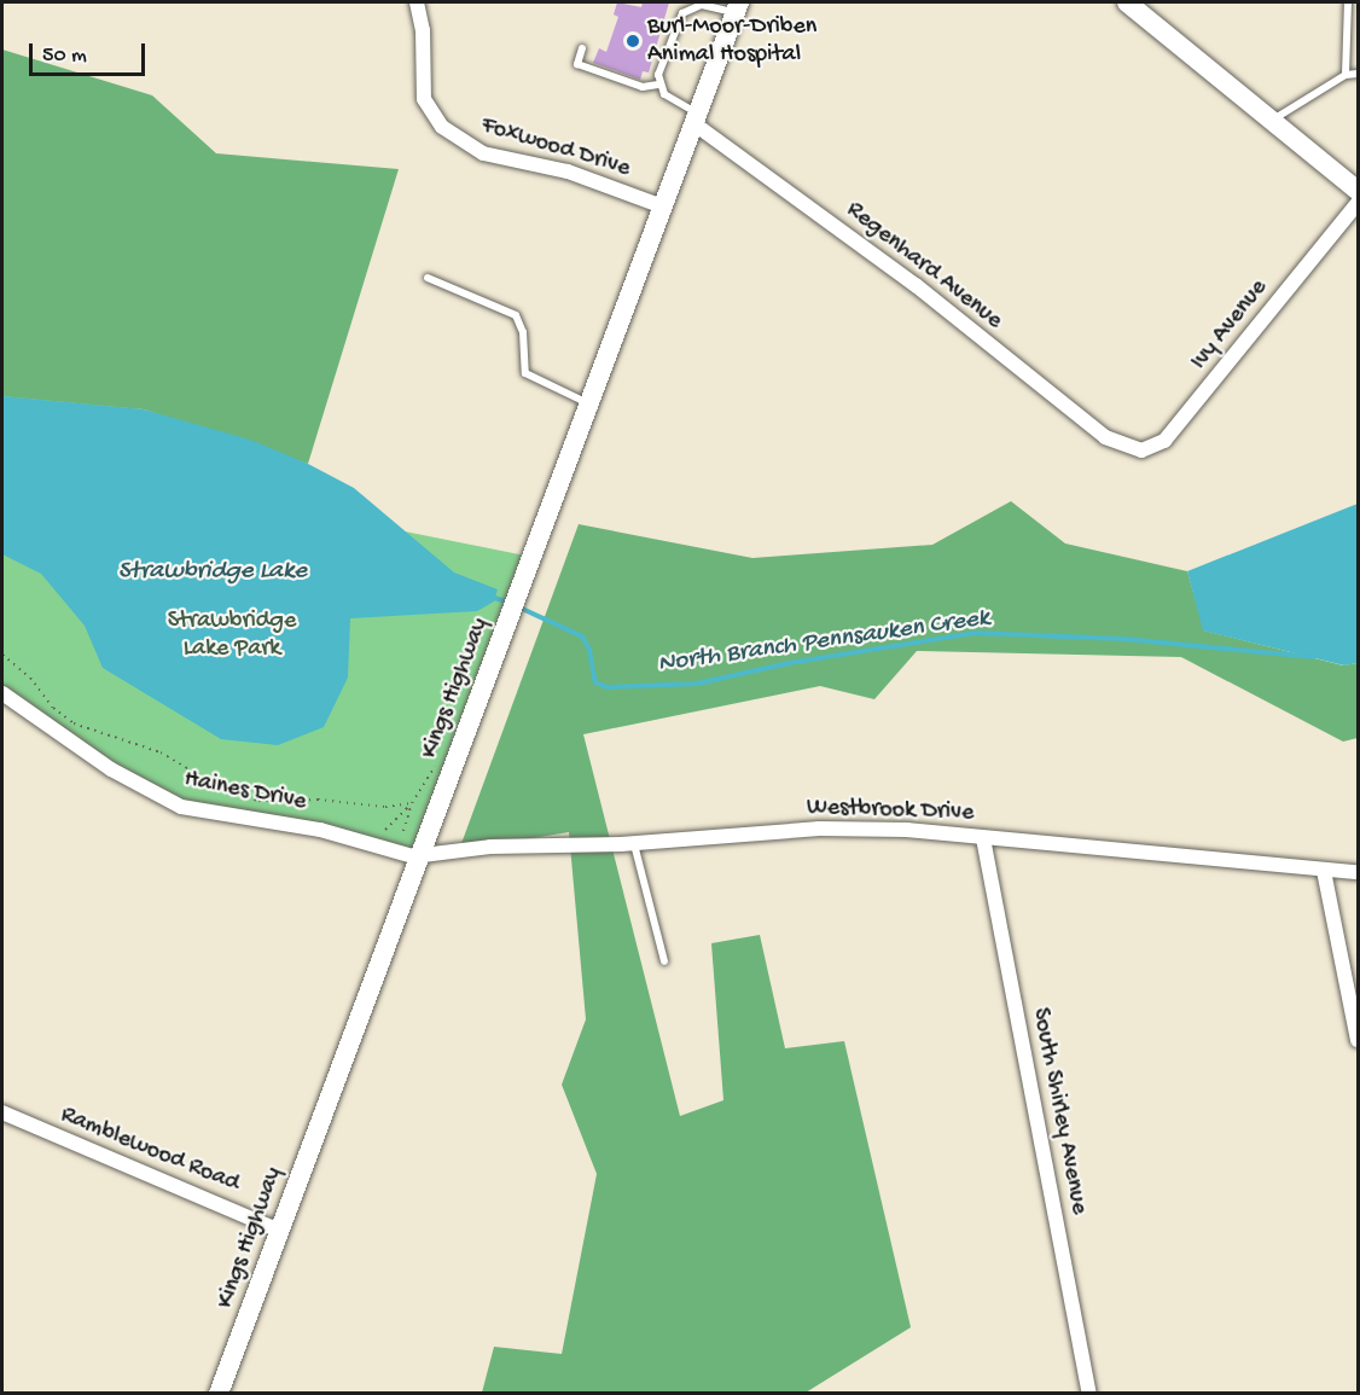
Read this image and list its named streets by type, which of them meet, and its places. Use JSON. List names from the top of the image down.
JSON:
{
  "streets": {
    "main road": ["Kings Highway"],
    "street": [
      "Foxwood Drive",
      "Regenhard Avenue",
      "Ivy Avenue",
      "Haines Drive",
      "Westbrook Drive",
      "South Shirley Avenue",
      "Ramblewood Road"
    ]
  },
  "crossings": [
    ["Foxwood Drive", "Kings Highway"],
    ["Regenhard Avenue", "Ivy Avenue"],
    ["Regenhard Avenue", "Kings Highway"],
    ["Kings Highway", "Haines Drive"],
    ["Kings Highway", "Westbrook Drive"],
    ["Kings Highway", "Ramblewood Road"],
    ["Haines Drive", "Westbrook Drive"],
    ["Westbrook Drive", "South Shirley Avenue"]
  ],
  "water": ["Strawbridge Lake", "North Branch Pennsauken Creek"],
  "parks": ["Strawbridge Lake Park"],
  "places": ["Burl-Moor-Driben Animal Hospital"],
  "scale_bar": "50 m"
}
